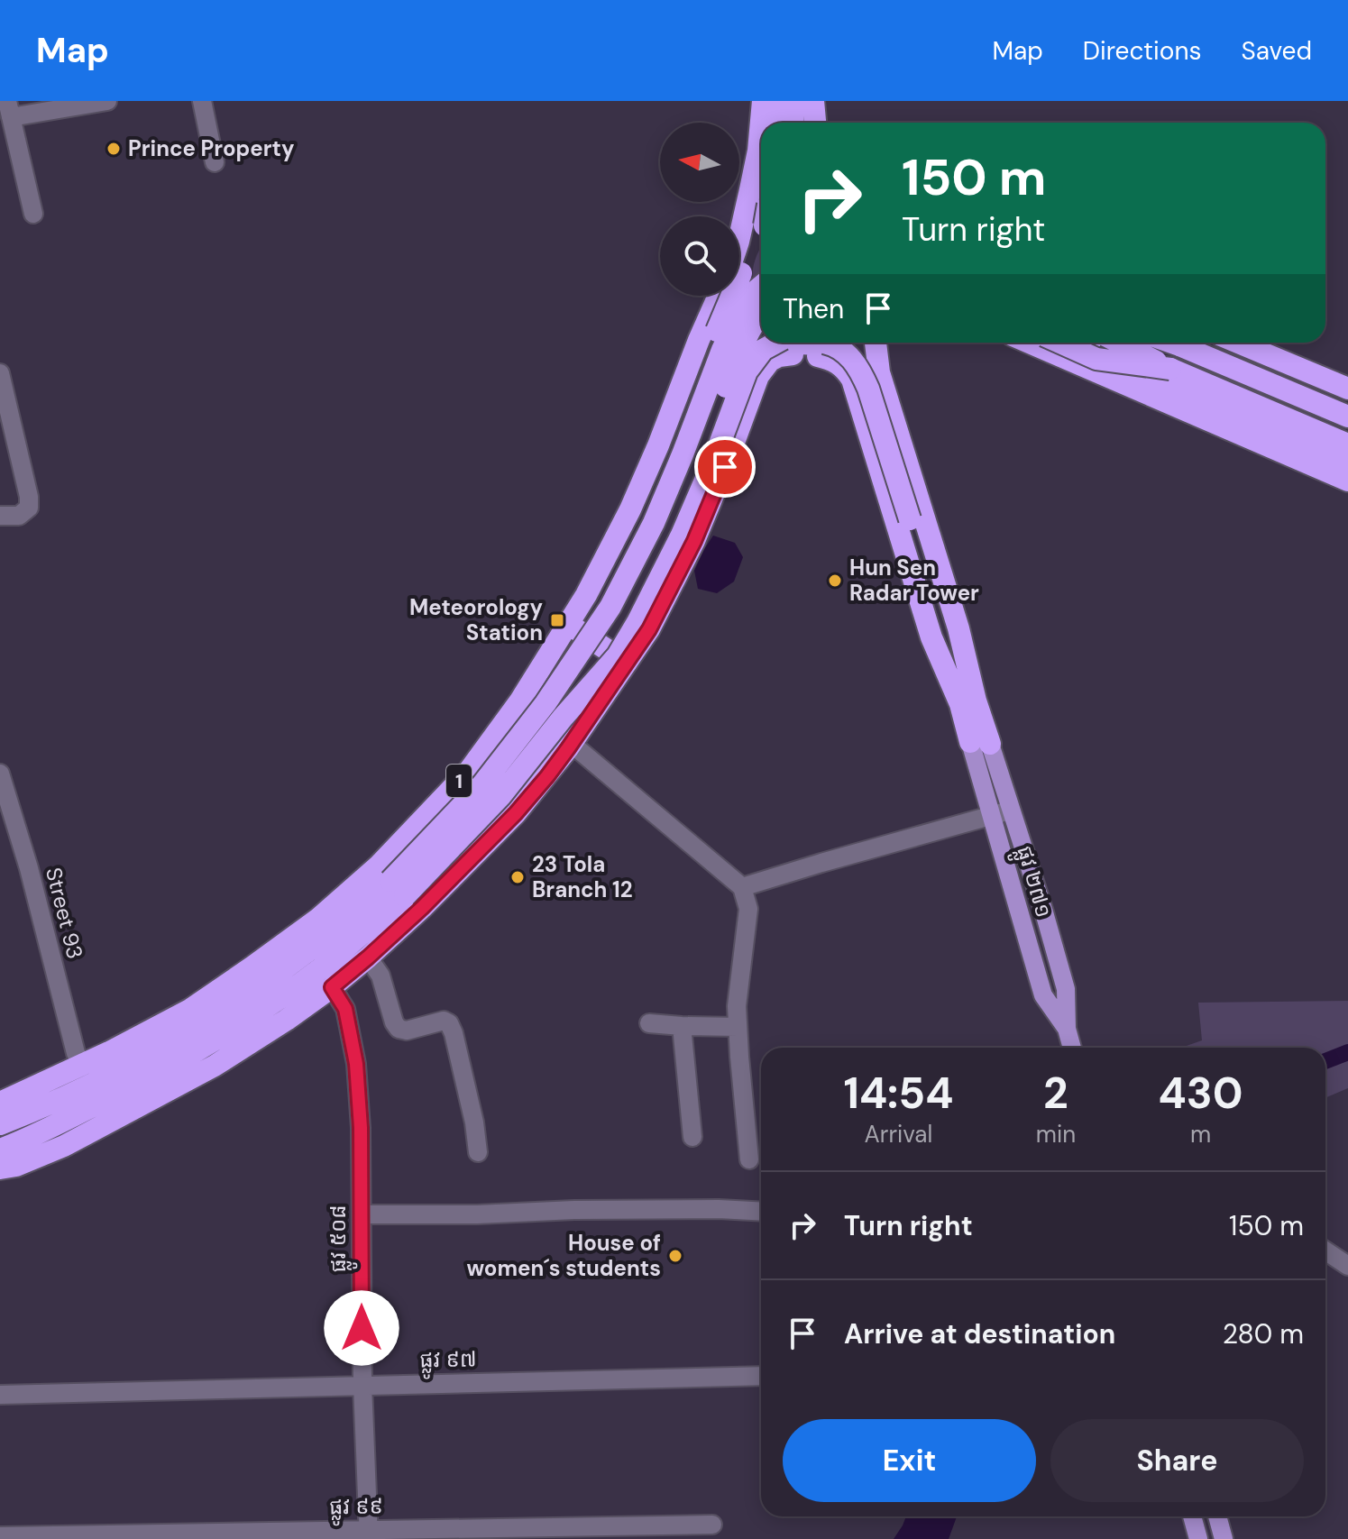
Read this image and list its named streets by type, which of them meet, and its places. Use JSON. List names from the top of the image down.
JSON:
{
  "streets": {
    "highway": ["1"],
    "main road": ["ផ្លូវ ២៧១"],
    "street": [
      "Street 93",
      "ផ្លូវ ៥០៨",
      "ផ្លូវ ៩៧",
      "ផ្លូវ ៩៩"
    ]
  },
  "crossings": [
    ["1", "Street 93"],
    ["ផ្លូវ ៥០៨", "ផ្លូវ ៩៧"],
    ["ផ្លូវ ៥០៨", "ផ្លូវ ៩៩"]
  ],
  "places": {
    "other": [
      "Prince Property",
      "Hun Sen Radar Tower",
      "23 Tola Branch 12",
      "House of women´s students"
    ],
    "transit": ["Meteorology Station"]
  },
  "north": "left",
  "page": {
    "header": "Map",
    "nav": ["Map", "Directions", "Saved"],
    "turn": ["150 m", "Turn right"],
    "then": "Then",
    "eta": [
      "14:54",
      "Arrival",
      "2",
      "min",
      "430",
      "m"
    ],
    "list": [
      {
        "name": "Turn right",
        "value": "150 m"
      },
      {
        "name": "Arrive at destination",
        "value": "280 m"
      }
    ],
    "buttons": ["Exit", "Share"]
  }
}
